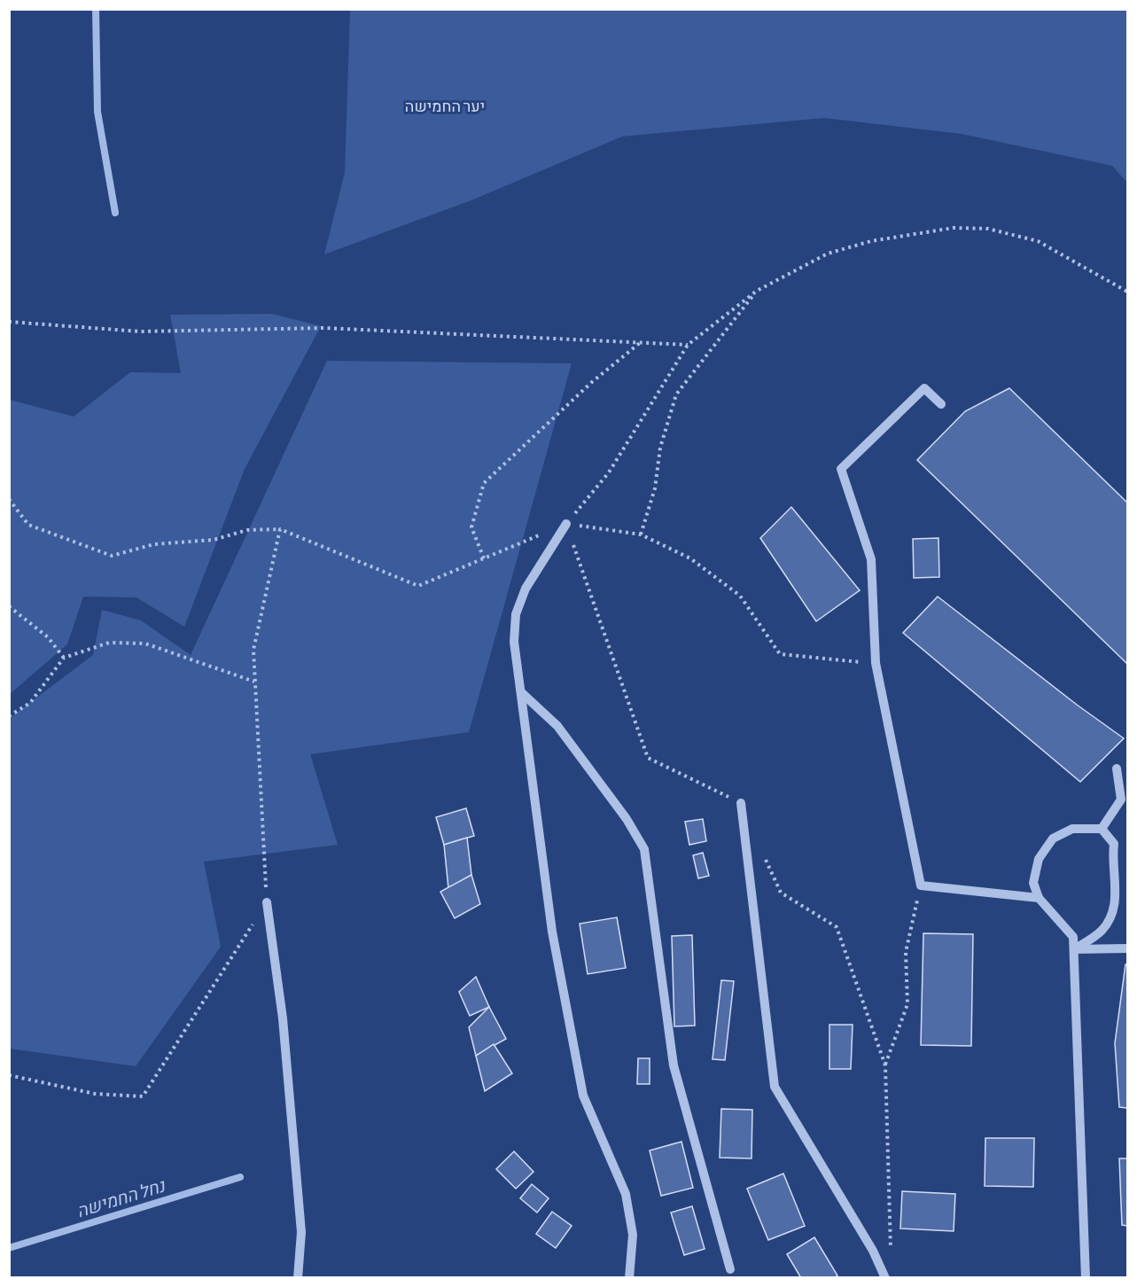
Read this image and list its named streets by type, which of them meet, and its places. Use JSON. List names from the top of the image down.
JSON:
{
  "water": ["נחל החמישה"],
  "parks": ["יער החמישה"]
}
